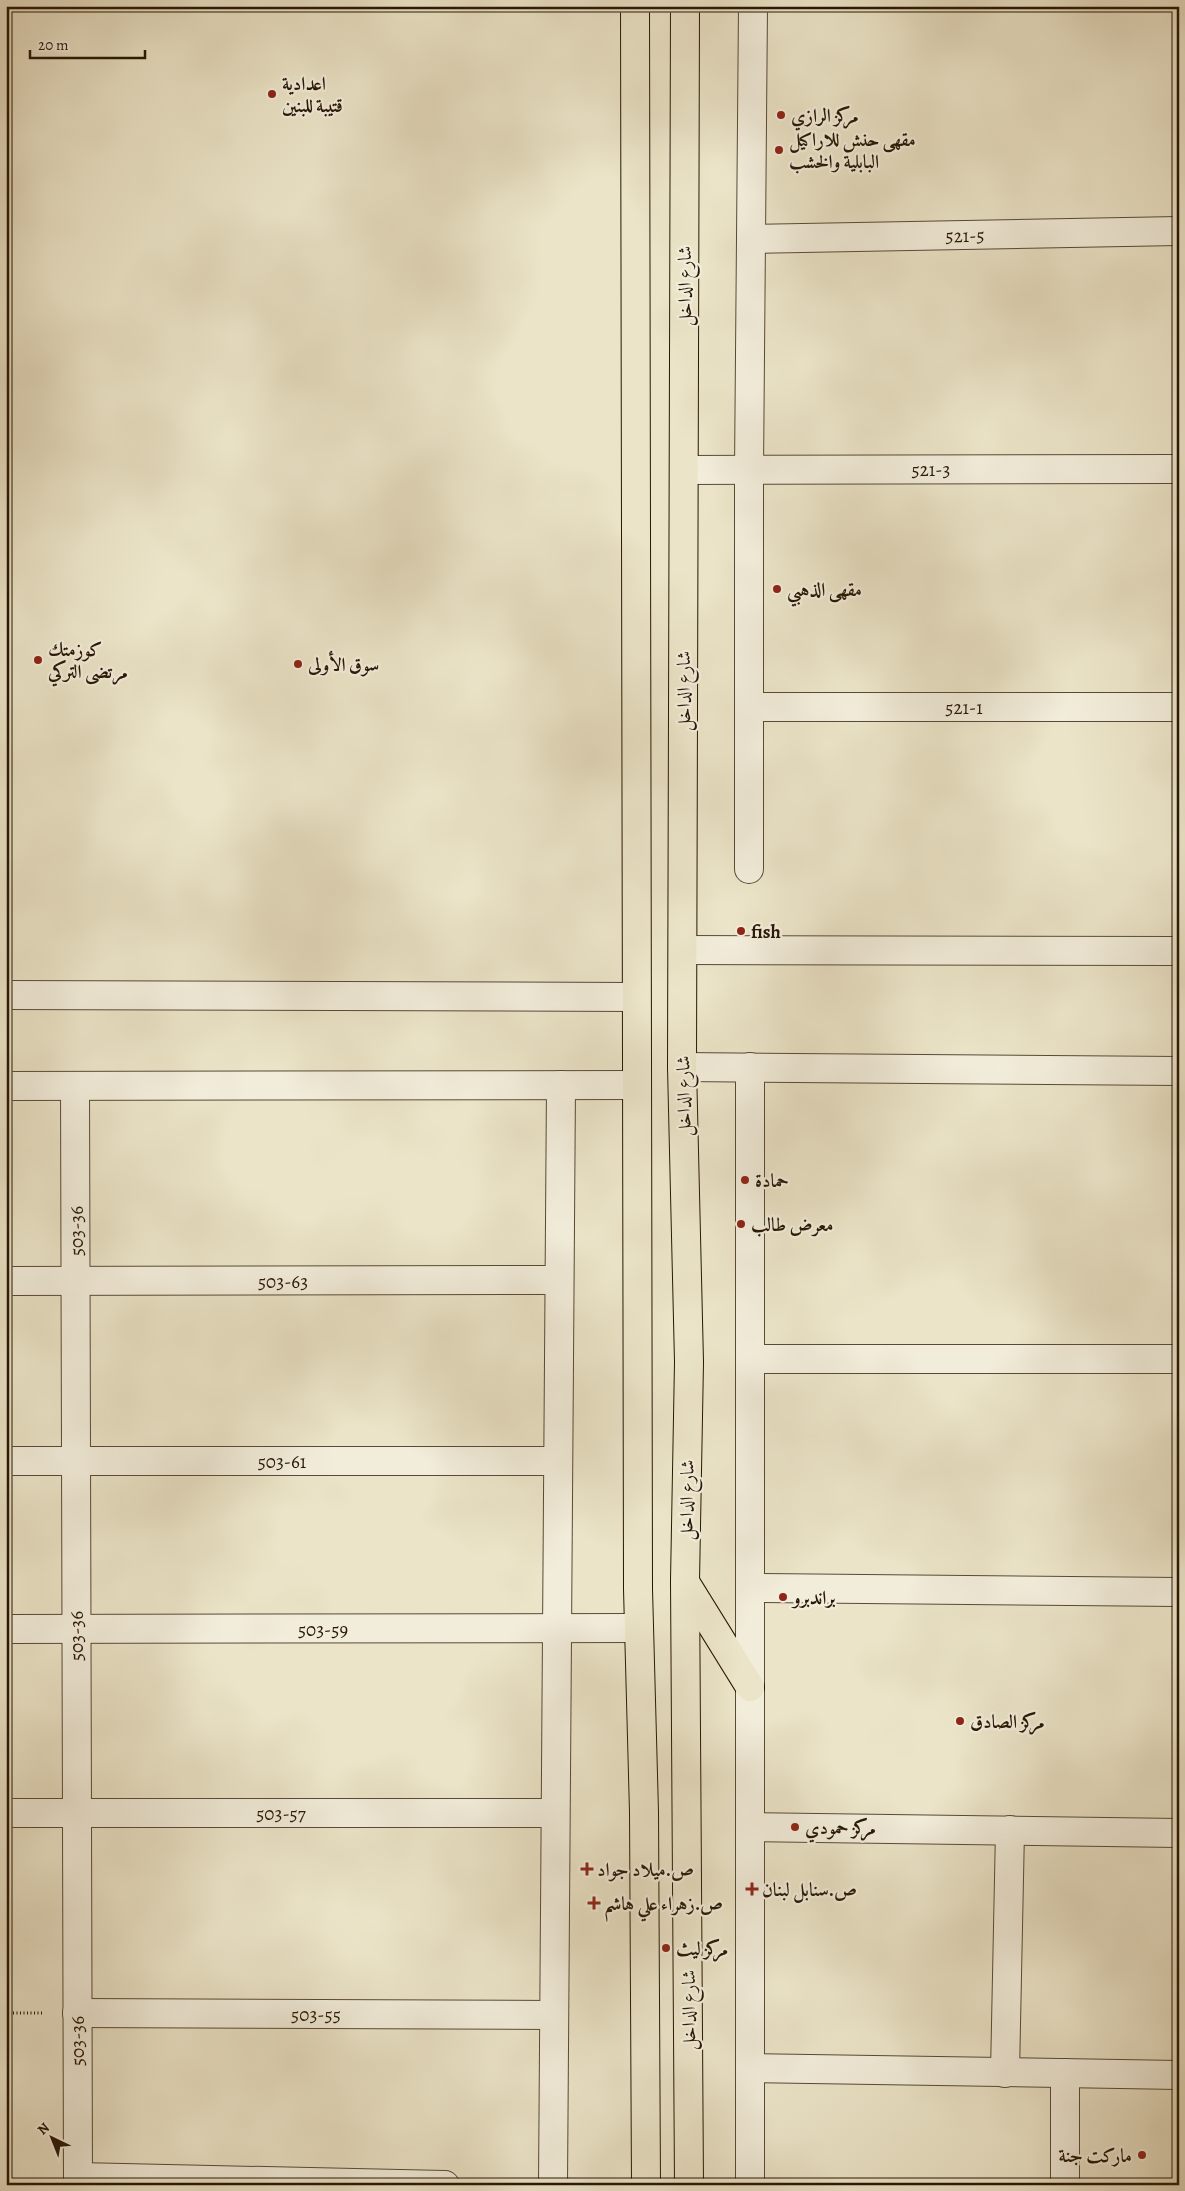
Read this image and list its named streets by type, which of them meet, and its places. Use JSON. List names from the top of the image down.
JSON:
{
  "streets": {
    "main road": ["شارع الداخل"],
    "street": [
      "521-5",
      "521-3",
      "521-1",
      "503-36",
      "503-63",
      "503-61",
      "503-59",
      "503-57",
      "503-55"
    ]
  },
  "crossings": [
    ["شارع الداخل", "521-3"],
    ["503-36", "503-63"],
    ["503-36", "503-61"],
    ["503-36", "503-59"],
    ["503-36", "503-57"],
    ["503-36", "503-55"]
  ],
  "places": {
    "other": [
      "اعدادية قتيبة للبنين",
      "مركز الرازي",
      "مقهى حنش للاراكيل البابلية والخشب",
      "مقهى الذهبي",
      "كوزمتك مرتضى التركي",
      "سوق الأولى",
      "fish",
      "حمادة",
      "معرض طالب",
      "براندبرو",
      "مركز الصادق",
      "مركز حمودي",
      "مركز ليث",
      "ماركت جنة"
    ],
    "health": ["ص.ميلاد جواد", "ص.سنابل لبنان", "ص.زهراء علي هاشم"]
  },
  "scale_bar": "20 m",
  "north": "top left"
}
